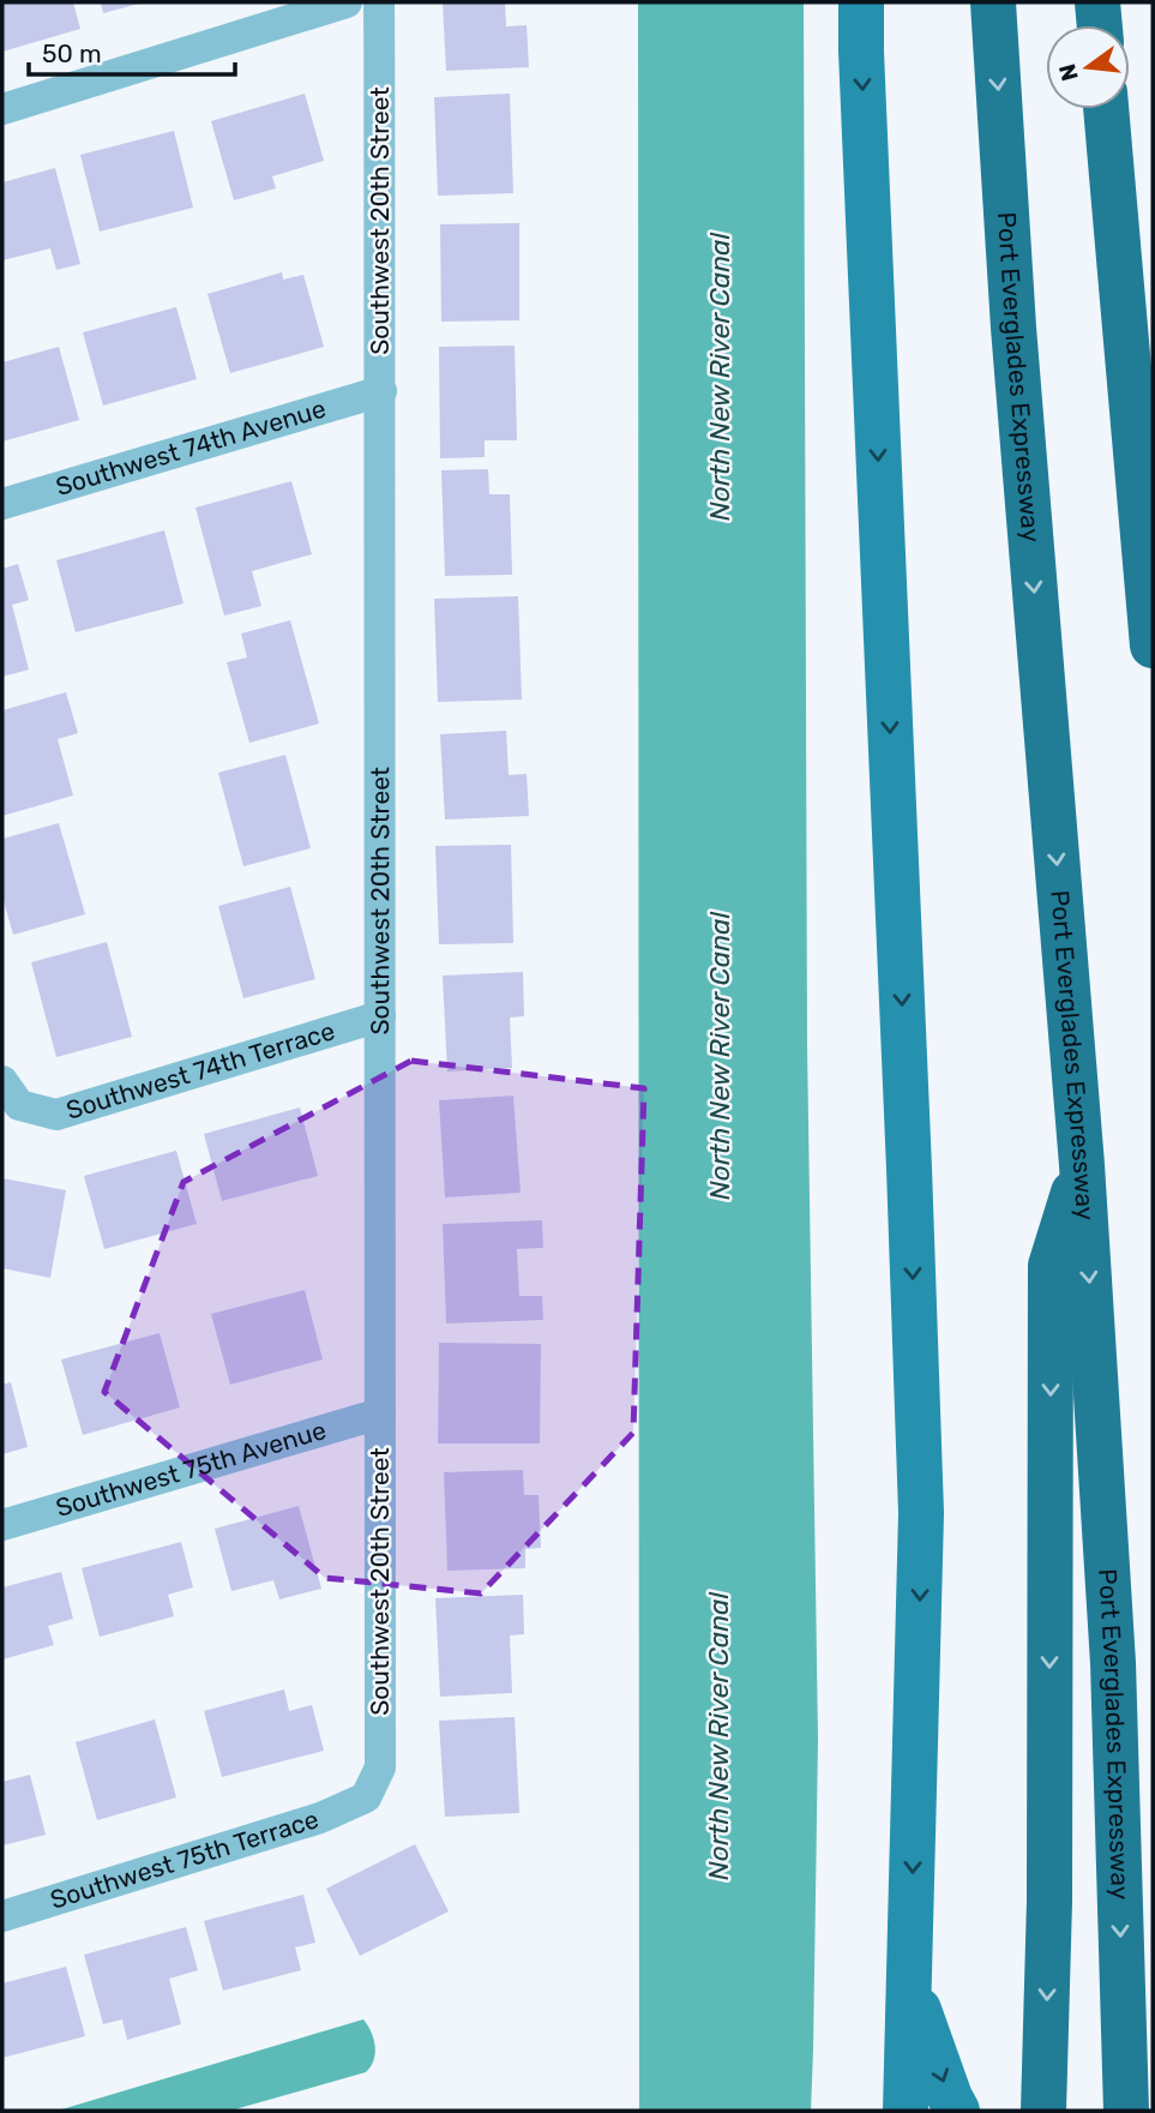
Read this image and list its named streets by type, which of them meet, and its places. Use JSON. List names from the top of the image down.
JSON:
{
  "streets": {
    "highway": ["Port Everglades Expressway"],
    "street": [
      "Southwest 20th Street",
      "Southwest 74th Avenue",
      "Southwest 74th Terrace",
      "Southwest 75th Avenue",
      "Southwest 75th Terrace"
    ]
  },
  "crossings": [
    ["Southwest 20th Street", "Southwest 74th Avenue"],
    ["Southwest 20th Street", "Southwest 74th Terrace"],
    ["Southwest 20th Street", "Southwest 75th Avenue"],
    ["Southwest 20th Street", "Southwest 75th Terrace"]
  ],
  "water": ["North New River Canal"],
  "scale_bar": "50 m",
  "north": "left"
}
